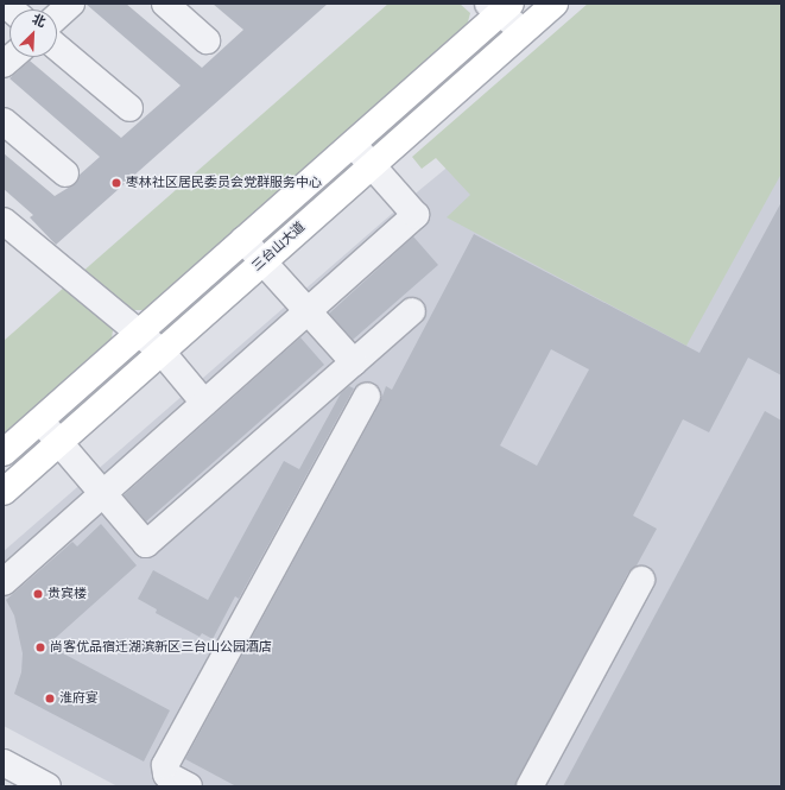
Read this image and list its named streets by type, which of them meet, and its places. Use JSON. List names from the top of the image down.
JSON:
{
  "streets": {
    "main road": ["三台山大道"]
  },
  "places": [
    "枣林社区居民委员会党群服务中心",
    "贵宾楼",
    "尚客优品宿迁湖滨新区三台山公园酒店",
    "淮府宴"
  ],
  "north": "top right"
}
